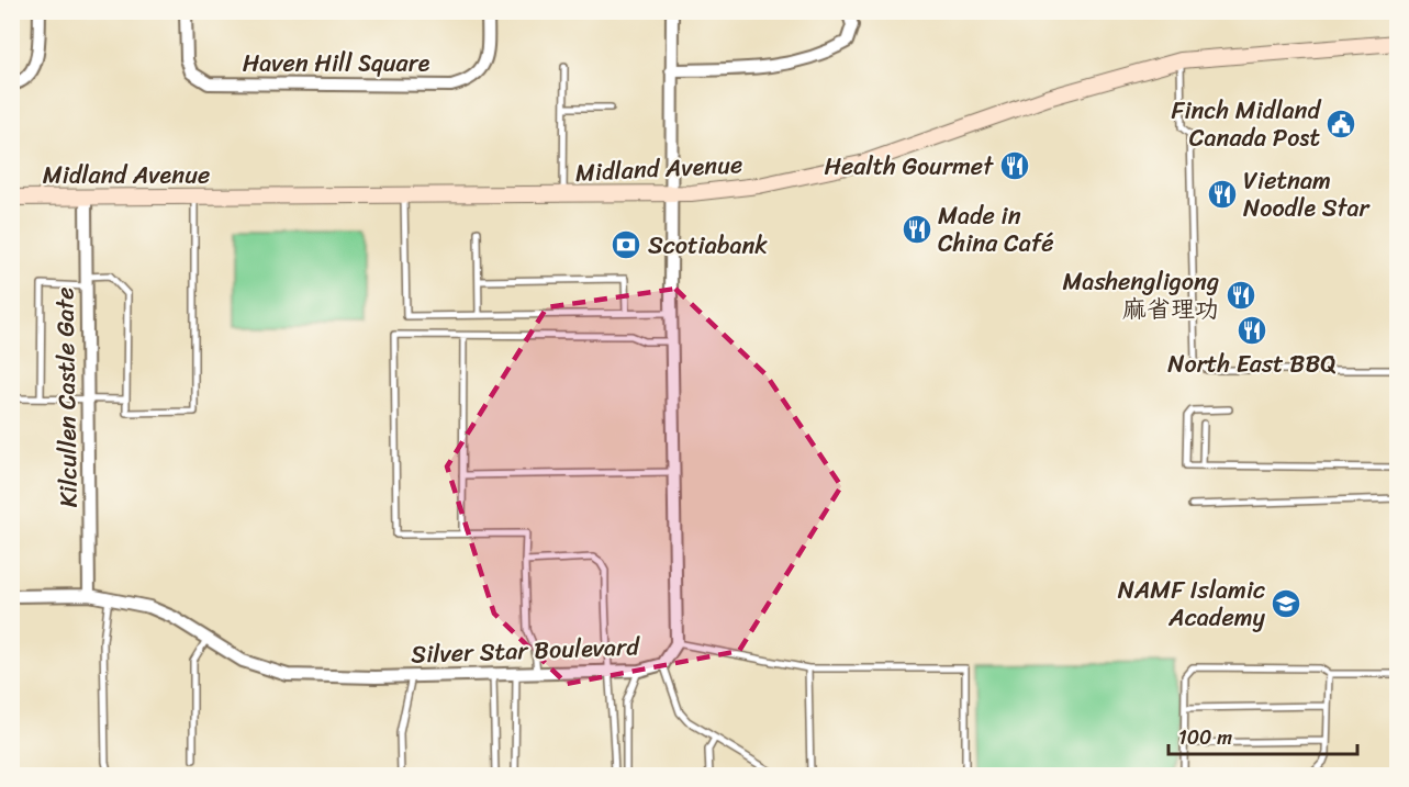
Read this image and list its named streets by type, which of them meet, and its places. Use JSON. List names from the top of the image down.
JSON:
{
  "streets": {
    "main road": ["Midland Avenue"],
    "street": ["Haven Hill Square", "Kilcullen Castle Gate", "Silver Star Boulevard"]
  },
  "crossings": [
    ["Midland Avenue", "Kilcullen Castle Gate"],
    ["Kilcullen Castle Gate", "Silver Star Boulevard"]
  ],
  "places": {
    "public building": ["Finch Midland Canada Post"],
    "restaurant": [
      "Health Gourmet",
      "Vietnam Noodle Star",
      "Made in China Café",
      "Mashengligong 麻省理功",
      "North East BBQ"
    ],
    "bank": ["Scotiabank"],
    "school or university": ["NAMF Islamic Academy"]
  },
  "scale_bar": "100 m"
}
